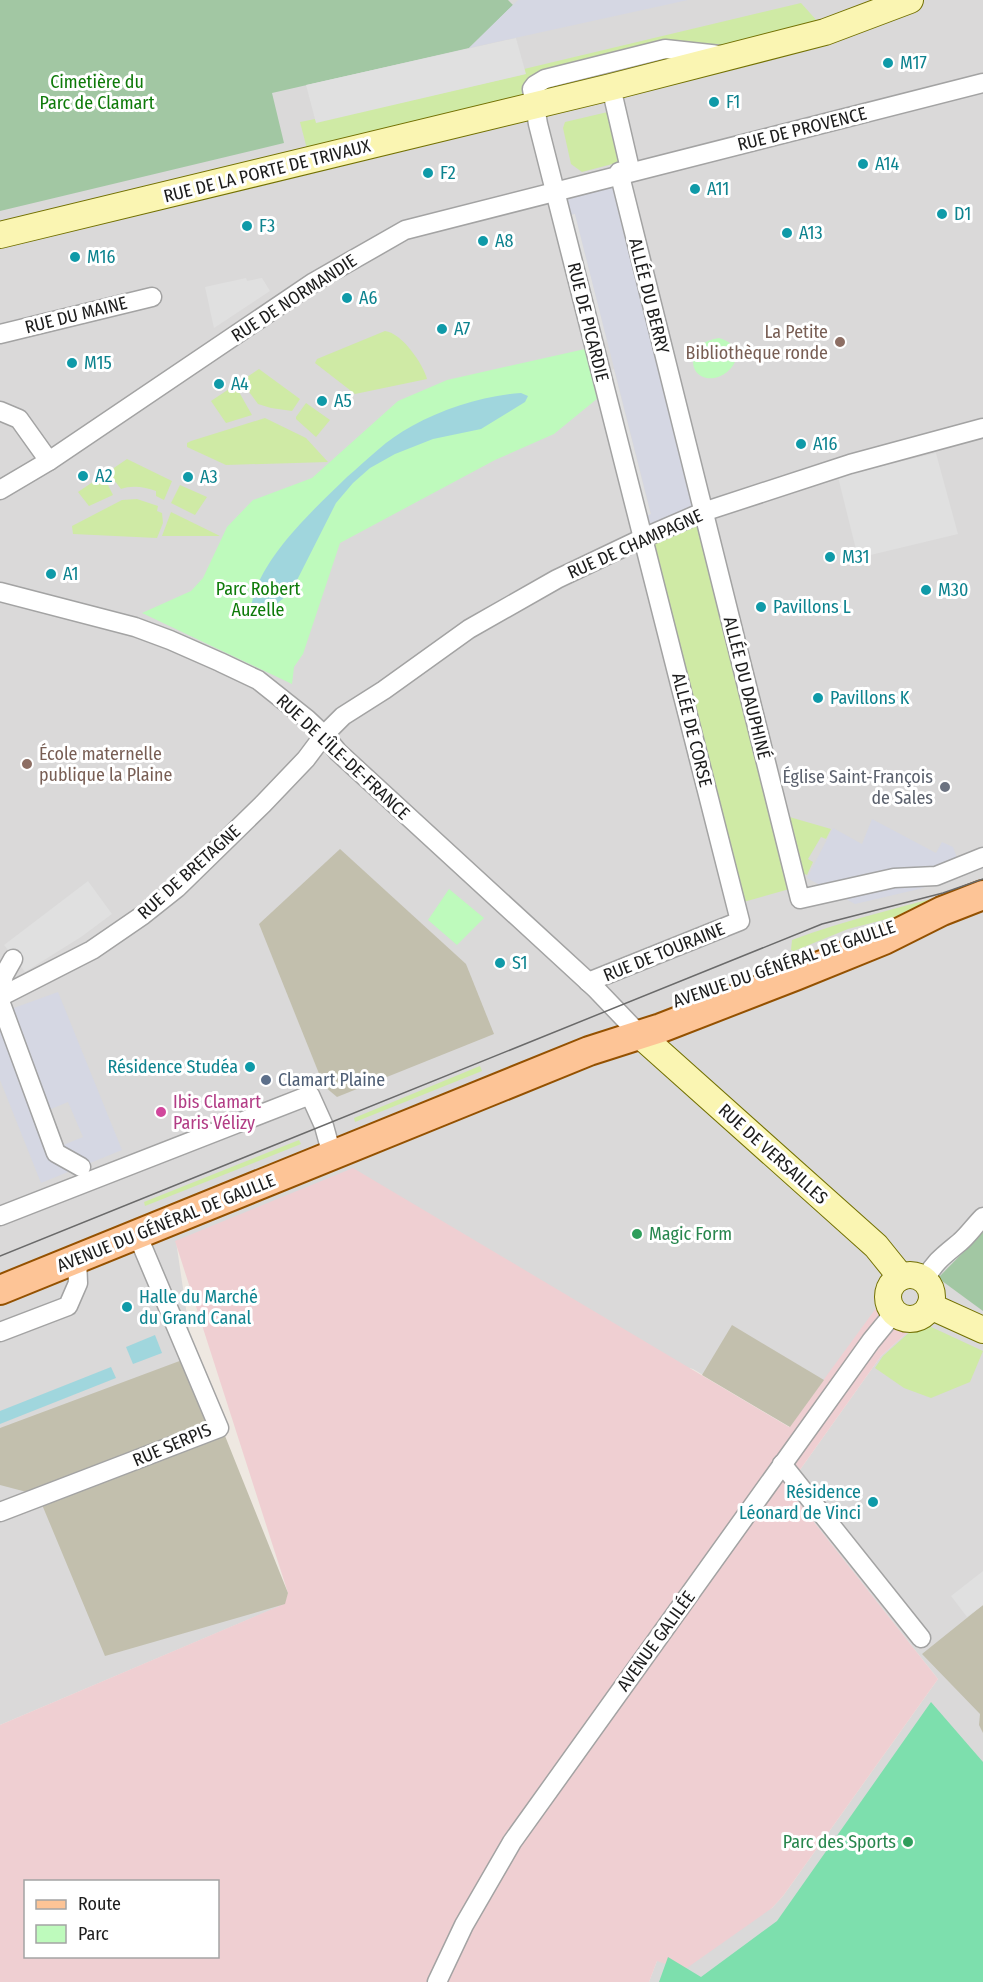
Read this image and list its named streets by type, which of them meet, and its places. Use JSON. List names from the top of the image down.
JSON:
{
  "streets": {
    "main road": ["AVENUE DU GÉNÉRAL DE GAULLE"],
    "street": [
      "RUE DE PROVENCE",
      "RUE DE LA PORTE DE TRIVAUX",
      "ALLÉE DU BERRY",
      "RUE DE NORMANDIE",
      "RUE DU MAINE",
      "RUE DE PICARDIE",
      "RUE DE CHAMPAGNE",
      "ALLÉE DU DAUPHINÉ",
      "ALLÉE DE CORSE",
      "RUE DE L'ÎLE-DE-FRANCE",
      "RUE DE BRETAGNE",
      "RUE DE TOURAINE",
      "RUE DE VERSAILLES",
      "RUE SERPIS",
      "AVENUE GALILÉE"
    ]
  },
  "crossings": [
    ["RUE DE PROVENCE", "ALLÉE DU BERRY"],
    ["RUE DE PROVENCE", "RUE DE NORMANDIE"],
    ["RUE DE LA PORTE DE TRIVAUX", "RUE DE PICARDIE"],
    ["ALLÉE DU BERRY", "RUE DE NORMANDIE"],
    ["ALLÉE DU BERRY", "RUE DE CHAMPAGNE"],
    ["ALLÉE DU BERRY", "ALLÉE DU DAUPHINÉ"],
    ["RUE DE NORMANDIE", "RUE DE PICARDIE"],
    ["RUE DE PICARDIE", "RUE DE CHAMPAGNE"],
    ["RUE DE PICARDIE", "ALLÉE DE CORSE"],
    ["RUE DE CHAMPAGNE", "ALLÉE DU DAUPHINÉ"],
    ["RUE DE CHAMPAGNE", "ALLÉE DE CORSE"],
    ["RUE DE CHAMPAGNE", "RUE DE L'ÎLE-DE-FRANCE"],
    ["RUE DE CHAMPAGNE", "RUE DE BRETAGNE"],
    ["ALLÉE DE CORSE", "RUE DE TOURAINE"],
    ["RUE DE L'ÎLE-DE-FRANCE", "RUE DE BRETAGNE"],
    ["RUE DE L'ÎLE-DE-FRANCE", "RUE DE TOURAINE"],
    ["RUE DE L'ÎLE-DE-FRANCE", "AVENUE DU GÉNÉRAL DE GAULLE"],
    ["RUE DE L'ÎLE-DE-FRANCE", "RUE DE VERSAILLES"],
    ["AVENUE DU GÉNÉRAL DE GAULLE", "RUE DE VERSAILLES"],
    ["AVENUE DU GÉNÉRAL DE GAULLE", "RUE SERPIS"],
    ["RUE DE VERSAILLES", "AVENUE GALILÉE"]
  ],
  "parks": ["Cimetière du Parc de Clamart", "Parc Robert Auzelle"],
  "places": [
    "M17",
    "F1",
    "A14",
    "F2",
    "A11",
    "D1",
    "F3",
    "A13",
    "A8",
    "M16",
    "A6",
    "A7",
    "La Petite Bibliothèque ronde",
    "M15",
    "A4",
    "A5",
    "A16",
    "A2",
    "A3",
    "M31",
    "A1",
    "M30",
    "Pavillons L",
    "Pavillons K",
    "École maternelle publique la Plaine",
    "Église Saint-François de Sales",
    "S1",
    "Résidence Studéa",
    "Clamart Plaine",
    "Ibis Clamart Paris Vélizy",
    "Magic Form",
    "Halle du Marché du Grand Canal",
    "Résidence Léonard de Vinci",
    "Parc des Sports"
  ],
  "legend": ["Route", "Parc"]
}
